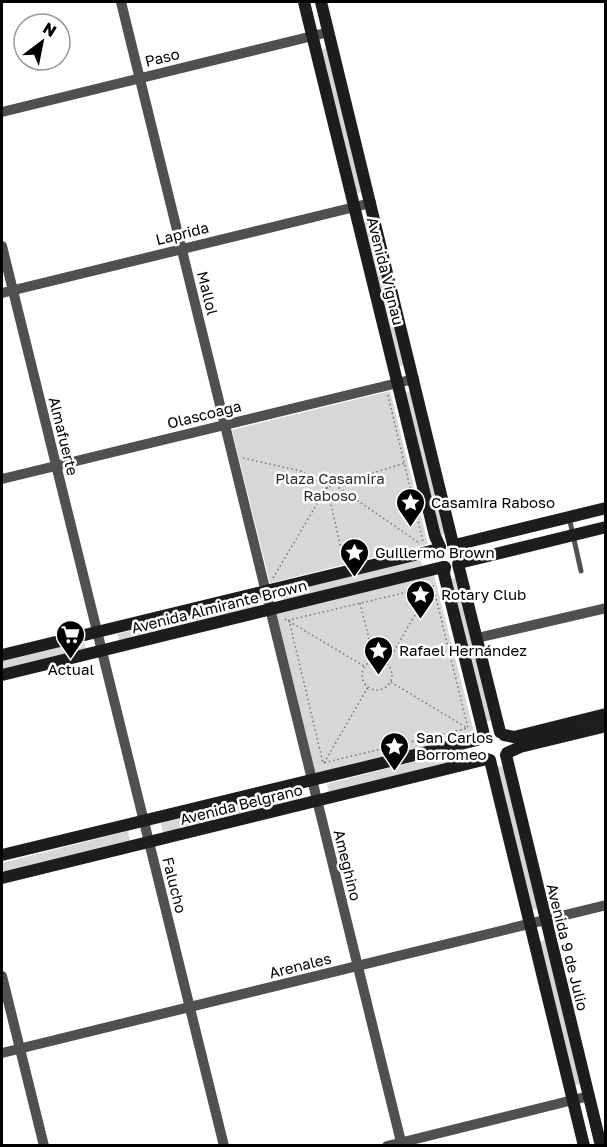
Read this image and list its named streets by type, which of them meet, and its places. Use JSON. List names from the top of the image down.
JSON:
{
  "streets": {
    "street": [
      "Paso",
      "Laprida",
      "Avenida Vignau",
      "Mallol",
      "Olascoaga",
      "Almafuerte",
      "Avenida Almirante Brown",
      "Avenida Belgrano",
      "Ameghino",
      "Falucho",
      "Avenida 9 de Julio",
      "Arenales"
    ]
  },
  "crossings": [
    ["Paso", "Avenida Vignau"],
    ["Paso", "Mallol"],
    ["Laprida", "Avenida Vignau"],
    ["Laprida", "Mallol"],
    ["Laprida", "Almafuerte"],
    ["Avenida Vignau", "Olascoaga"],
    ["Avenida Vignau", "Avenida Almirante Brown"],
    ["Mallol", "Olascoaga"],
    ["Mallol", "Avenida Almirante Brown"],
    ["Mallol", "Ameghino"],
    ["Olascoaga", "Almafuerte"],
    ["Almafuerte", "Avenida Almirante Brown"],
    ["Almafuerte", "Falucho"],
    ["Avenida Almirante Brown", "Ameghino"],
    ["Avenida Almirante Brown", "Falucho"],
    ["Avenida Belgrano", "Ameghino"],
    ["Avenida Belgrano", "Falucho"],
    ["Avenida Belgrano", "Avenida 9 de Julio"],
    ["Ameghino", "Arenales"],
    ["Falucho", "Arenales"],
    ["Avenida 9 de Julio", "Arenales"]
  ],
  "parks": ["Plaza Casamira Raboso"],
  "places": {
    "place": [
      "Casamira Raboso",
      "Guillermo Brown",
      "Rotary Club",
      "Rafael Hernández",
      "San Carlos Borromeo"
    ],
    "supermarket": ["Actual"]
  },
  "north": "top right"
}
